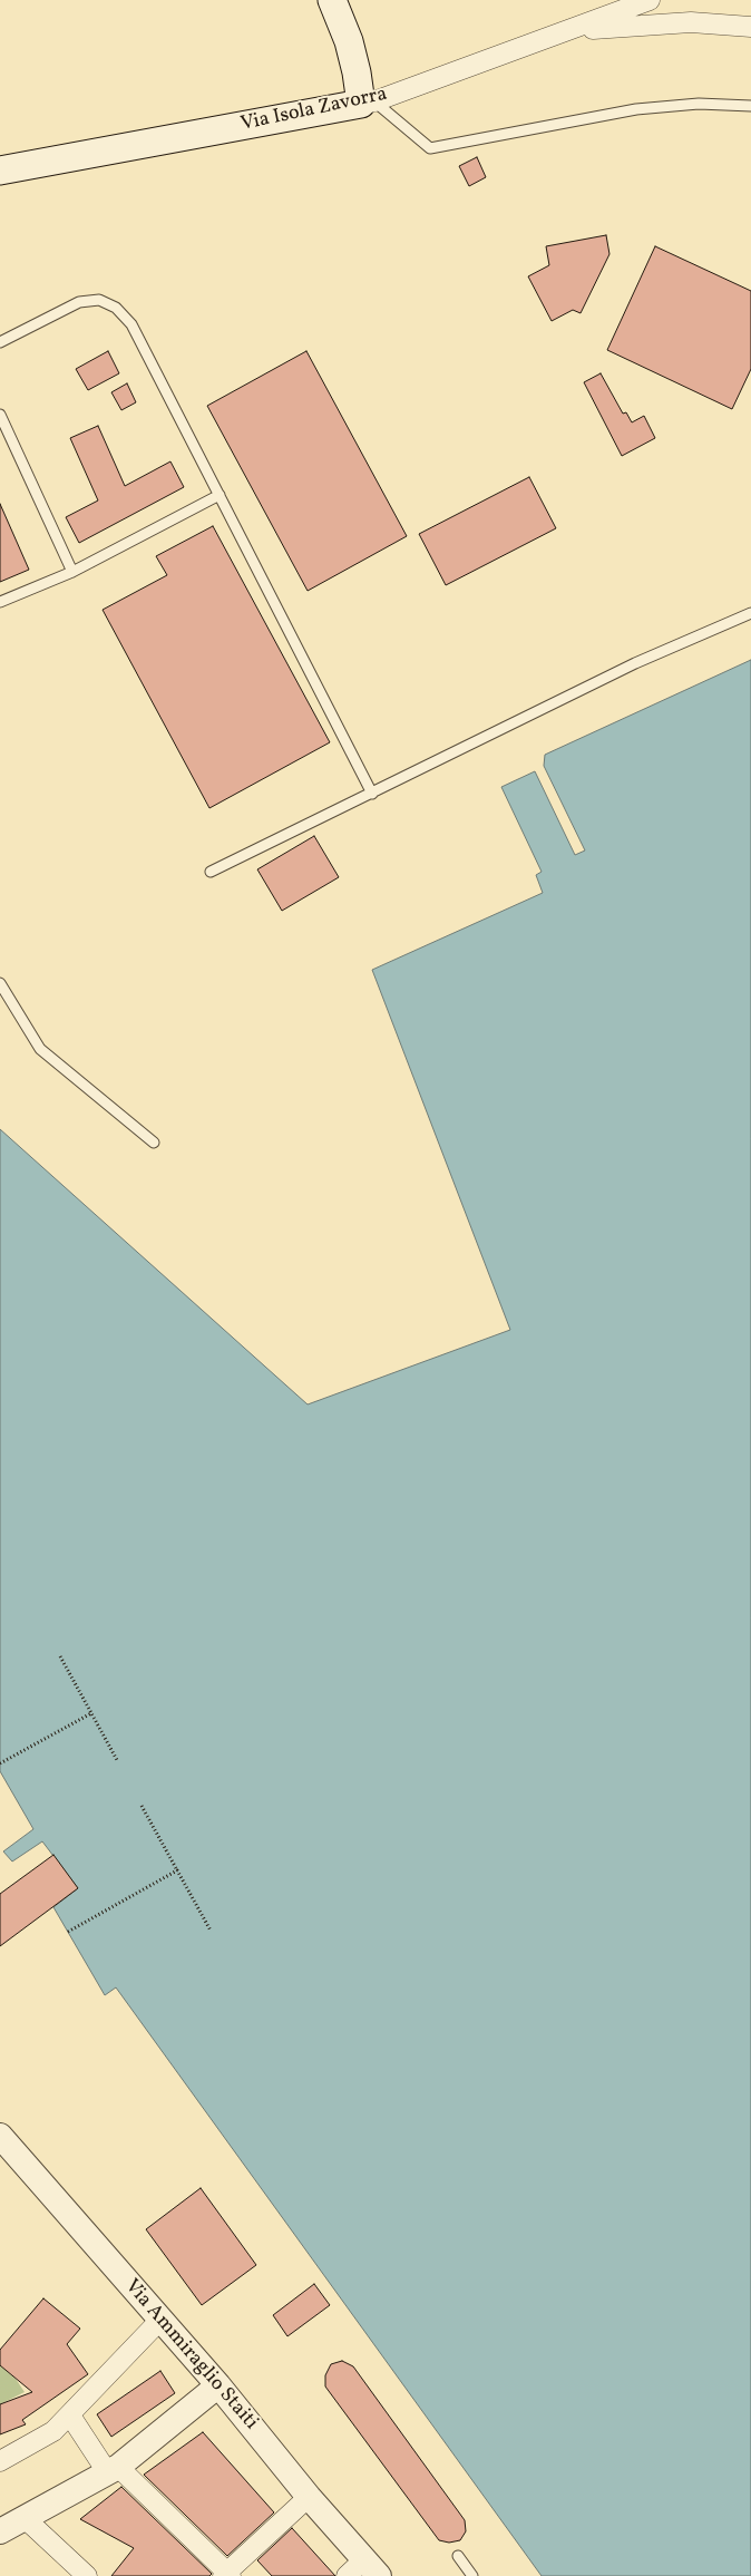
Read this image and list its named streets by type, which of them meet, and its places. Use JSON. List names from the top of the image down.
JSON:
{
  "streets": {
    "main road": ["Via Isola Zavorra"],
    "street": ["Via Ammiraglio Staiti"]
  }
}
